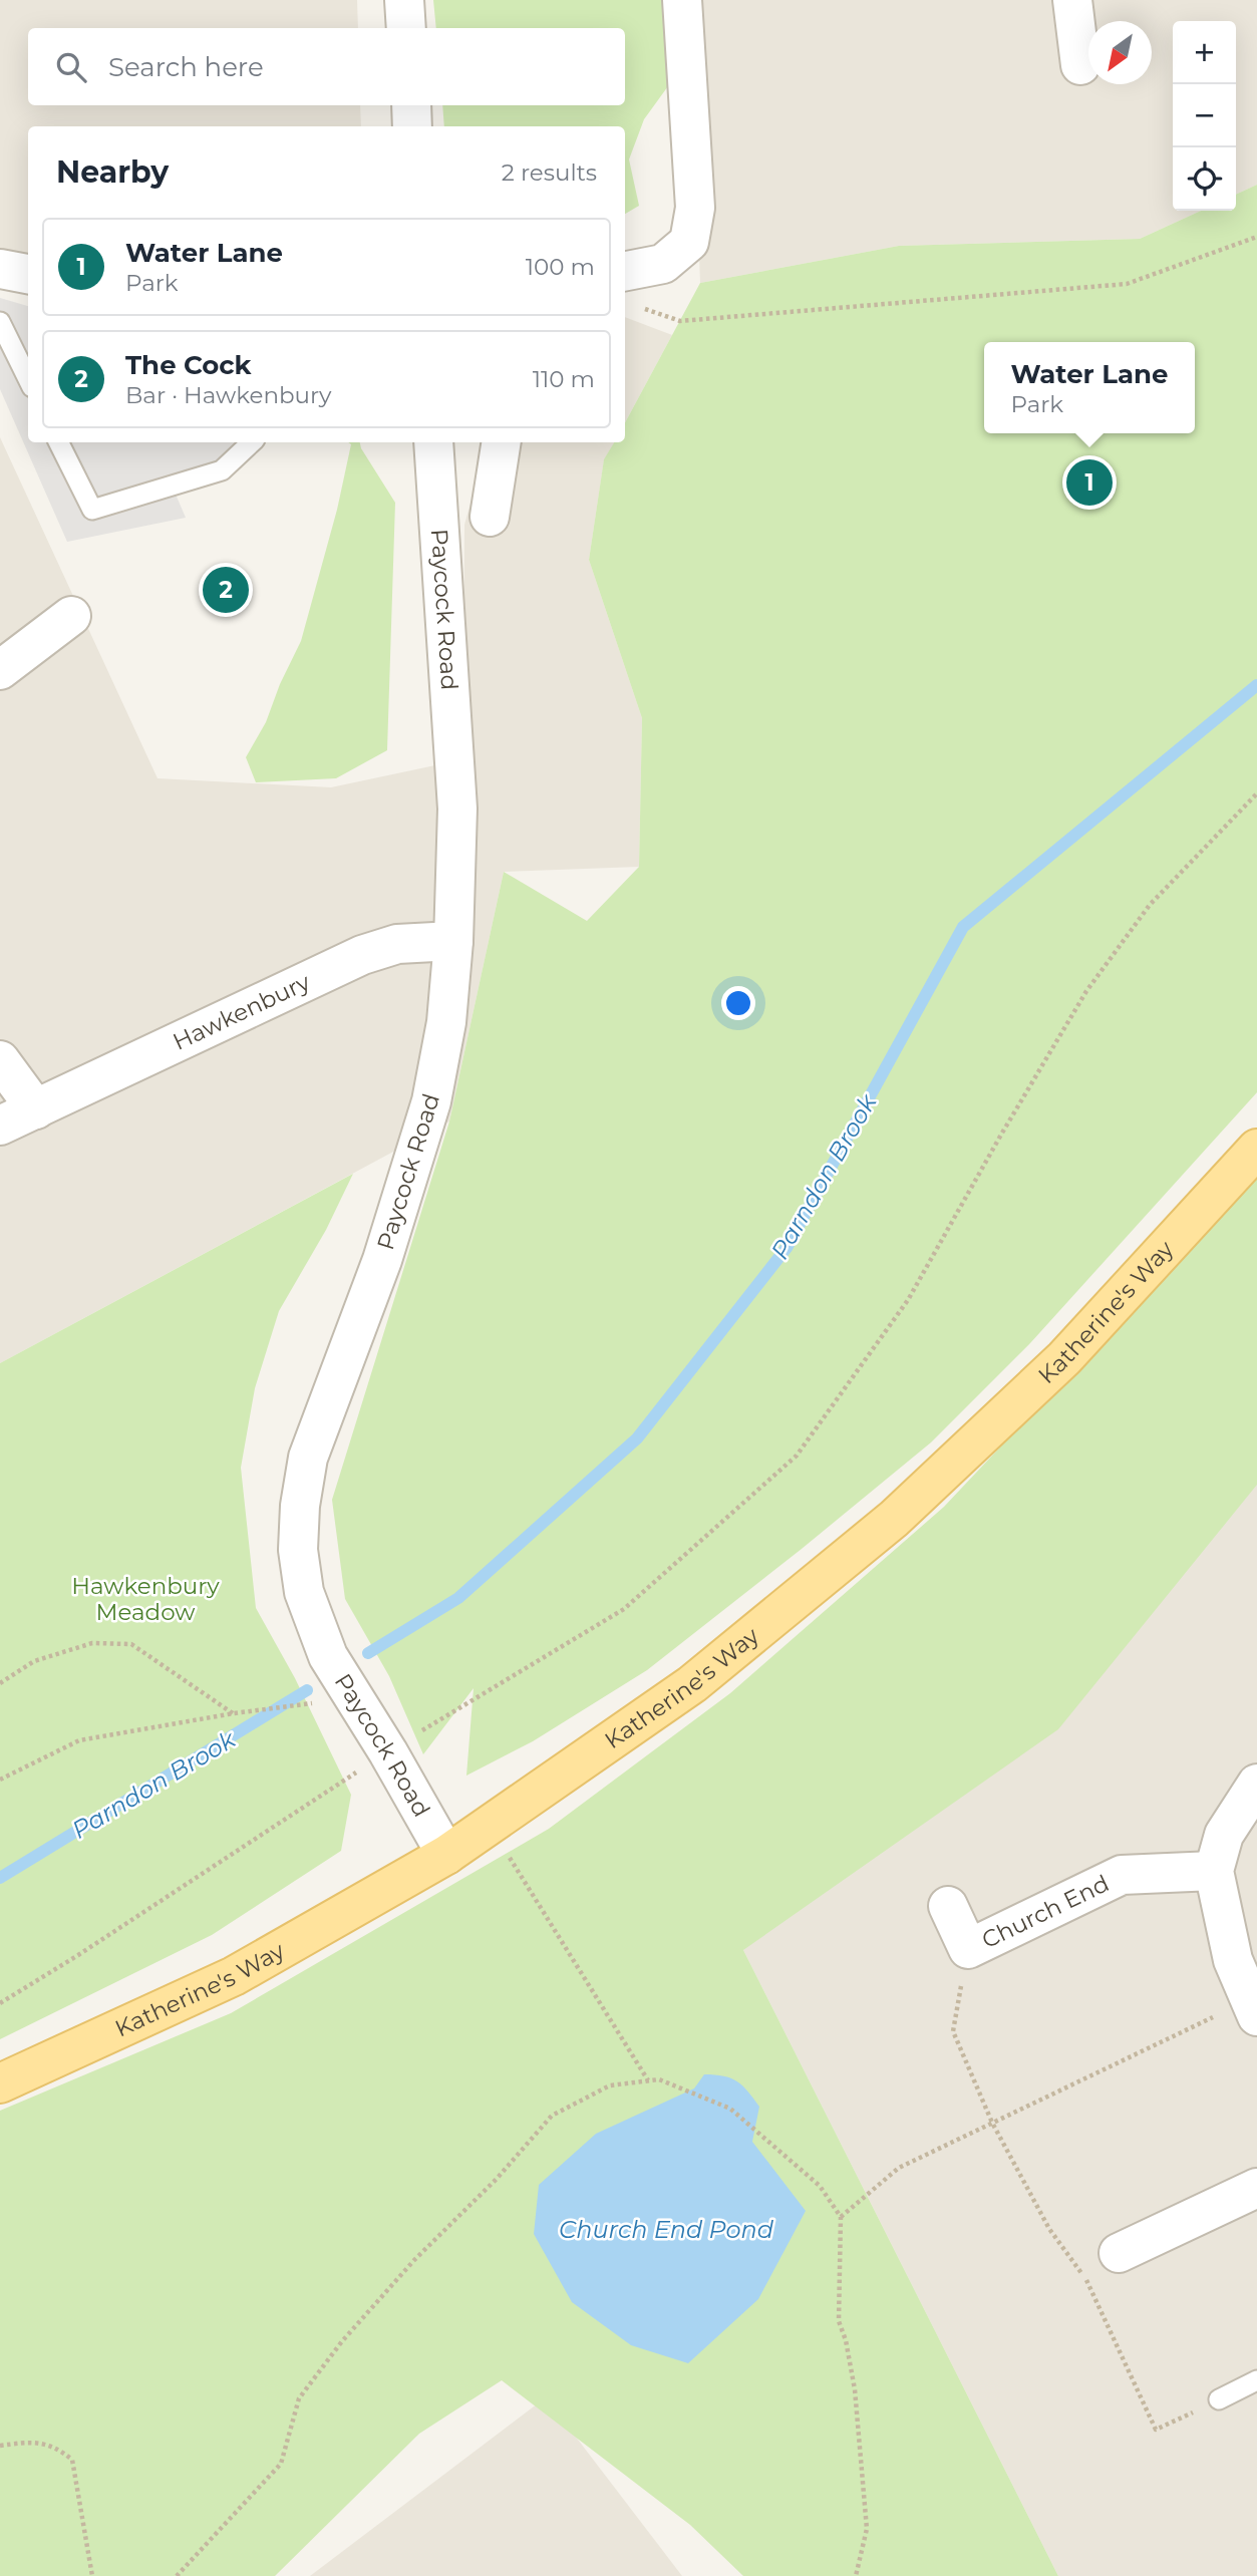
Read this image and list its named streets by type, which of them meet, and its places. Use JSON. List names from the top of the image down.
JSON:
{
  "streets": {
    "main road": ["Katherine's Way"],
    "street": ["Paycock Road", "Hawkenbury", "Church End"]
  },
  "crossings": [
    ["Paycock Road", "Hawkenbury"],
    ["Paycock Road", "Katherine's Way"]
  ],
  "water": ["Parndon Brook", "Church End Pond"],
  "parks": ["Hawkenbury Meadow"],
  "north": "bottom left",
  "page": {
    "map_buttons": ["+", "−"],
    "search": "Search here",
    "heading": ["Nearby", "2 results"],
    "list": [
      {
        "mark": "1",
        "name": "Water Lane",
        "note": "Park",
        "value": "100 m"
      },
      {
        "mark": "2",
        "name": "The Cock",
        "note": "Bar · Hawkenbury",
        "value": "110 m"
      }
    ],
    "popup": ["Water Lane", "Park"],
    "pins": ["1", "2"]
  }
}
